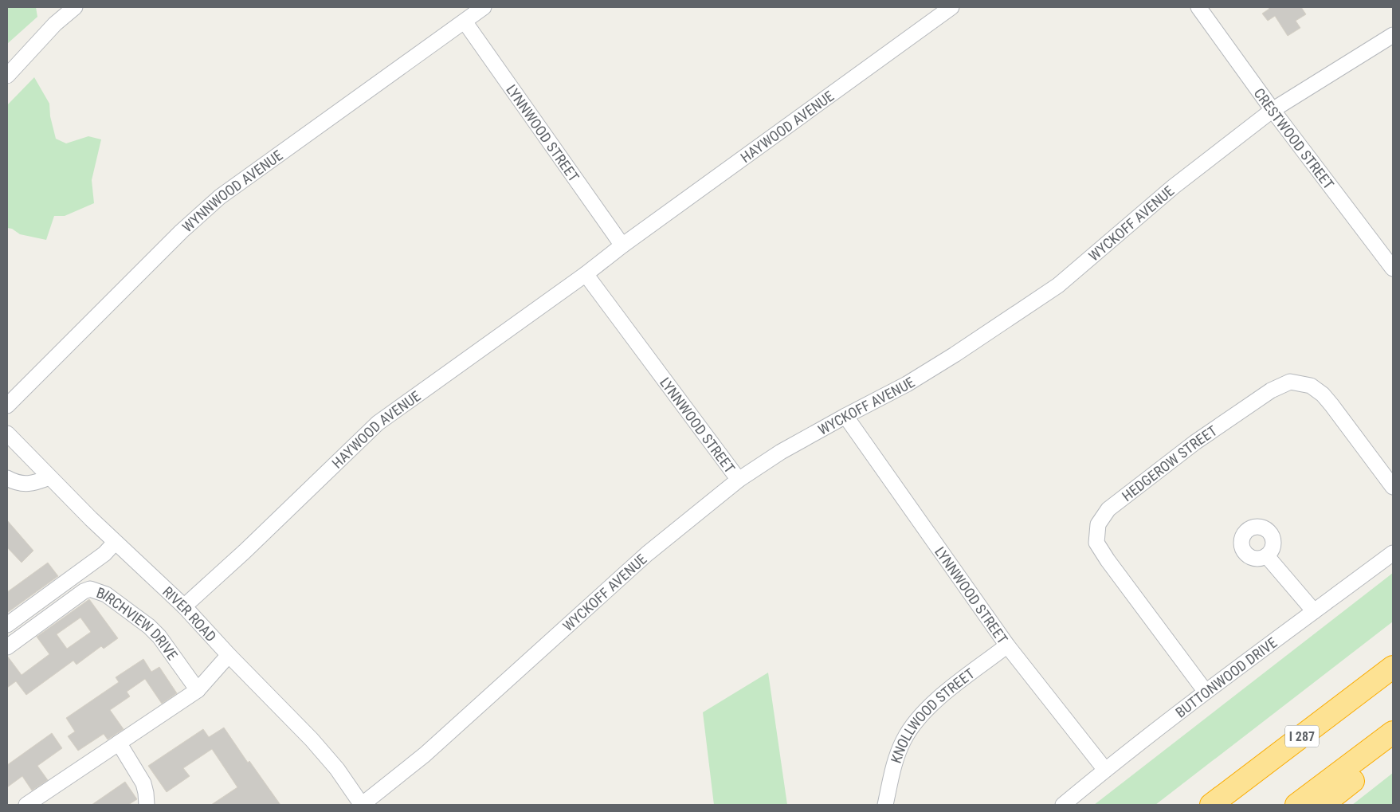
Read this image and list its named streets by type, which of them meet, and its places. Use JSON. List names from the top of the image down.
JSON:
{
  "streets": {
    "highway": ["I 287"],
    "street": [
      "HAYWOOD AVENUE",
      "LYNNWOOD STREET",
      "CRESTWOOD STREET",
      "WYNNWOOD AVENUE",
      "WYCKOFF AVENUE",
      "HEDGEROW STREET",
      "RIVER ROAD",
      "BIRCHVIEW DRIVE",
      "BUTTONWOOD DRIVE",
      "KNOLLWOOD STREET"
    ]
  },
  "crossings": [
    ["HAYWOOD AVENUE", "LYNNWOOD STREET"],
    ["HAYWOOD AVENUE", "RIVER ROAD"],
    ["LYNNWOOD STREET", "WYNNWOOD AVENUE"],
    ["LYNNWOOD STREET", "WYCKOFF AVENUE"],
    ["LYNNWOOD STREET", "BUTTONWOOD DRIVE"],
    ["LYNNWOOD STREET", "KNOLLWOOD STREET"],
    ["CRESTWOOD STREET", "WYCKOFF AVENUE"],
    ["WYCKOFF AVENUE", "RIVER ROAD"],
    ["HEDGEROW STREET", "BUTTONWOOD DRIVE"]
  ]
}
